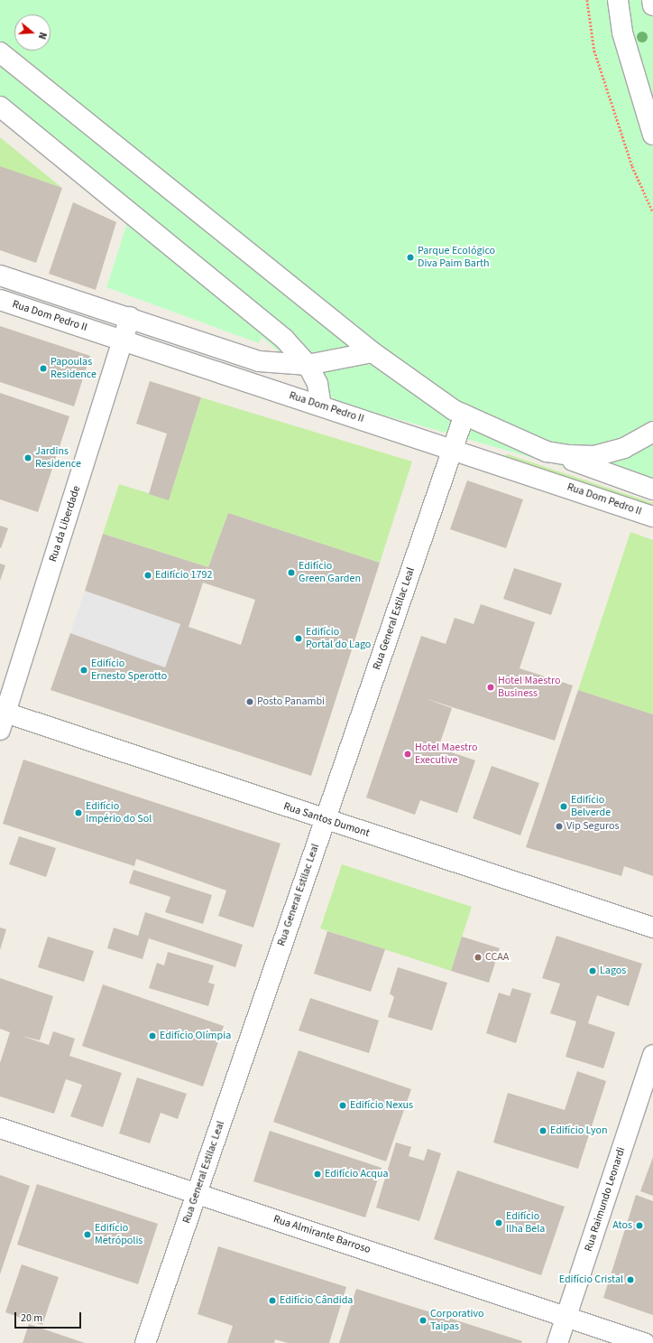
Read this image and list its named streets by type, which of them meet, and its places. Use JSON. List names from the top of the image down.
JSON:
{
  "streets": {
    "street": [
      "Rua Dom Pedro II",
      "Rua da Liberdade",
      "Rua General Estilac Leal",
      "Rua Santos Dumont",
      "Rua Raimundo Leonardi",
      "Rua Almirante Barroso"
    ]
  },
  "crossings": [
    ["Rua Dom Pedro II", "Rua da Liberdade"],
    ["Rua Dom Pedro II", "Rua General Estilac Leal"],
    ["Rua da Liberdade", "Rua Santos Dumont"],
    ["Rua General Estilac Leal", "Rua Santos Dumont"],
    ["Rua General Estilac Leal", "Rua Almirante Barroso"],
    ["Rua Raimundo Leonardi", "Rua Almirante Barroso"]
  ],
  "places": [
    "Parque Ecológico Diva Paim Barth",
    "Papoulas Residence",
    "Jardins Residence",
    "Edifício Green Garden",
    "Edifício 1792",
    "Edifício Portal do Lago",
    "Edifício Ernesto Sperotto",
    "Hotel Maestro Business",
    "Posto Panambi",
    "Hotel Maestro Executive",
    "Edifício Belverde",
    "Edifício Império do Sol",
    "Vip Seguros",
    "CCAA",
    "Lagos",
    "Edifício Olímpia",
    "Edifício Nexus",
    "Edifício Lyon",
    "Edifício Acqua",
    "Edifício Ilha Bela",
    "Atos",
    "Edifício Metrópolis",
    "Edifício Cristal",
    "Edifício Cândida",
    "Corporativo Taipas"
  ],
  "scale_bar": "20 m",
  "north": "right"
}
